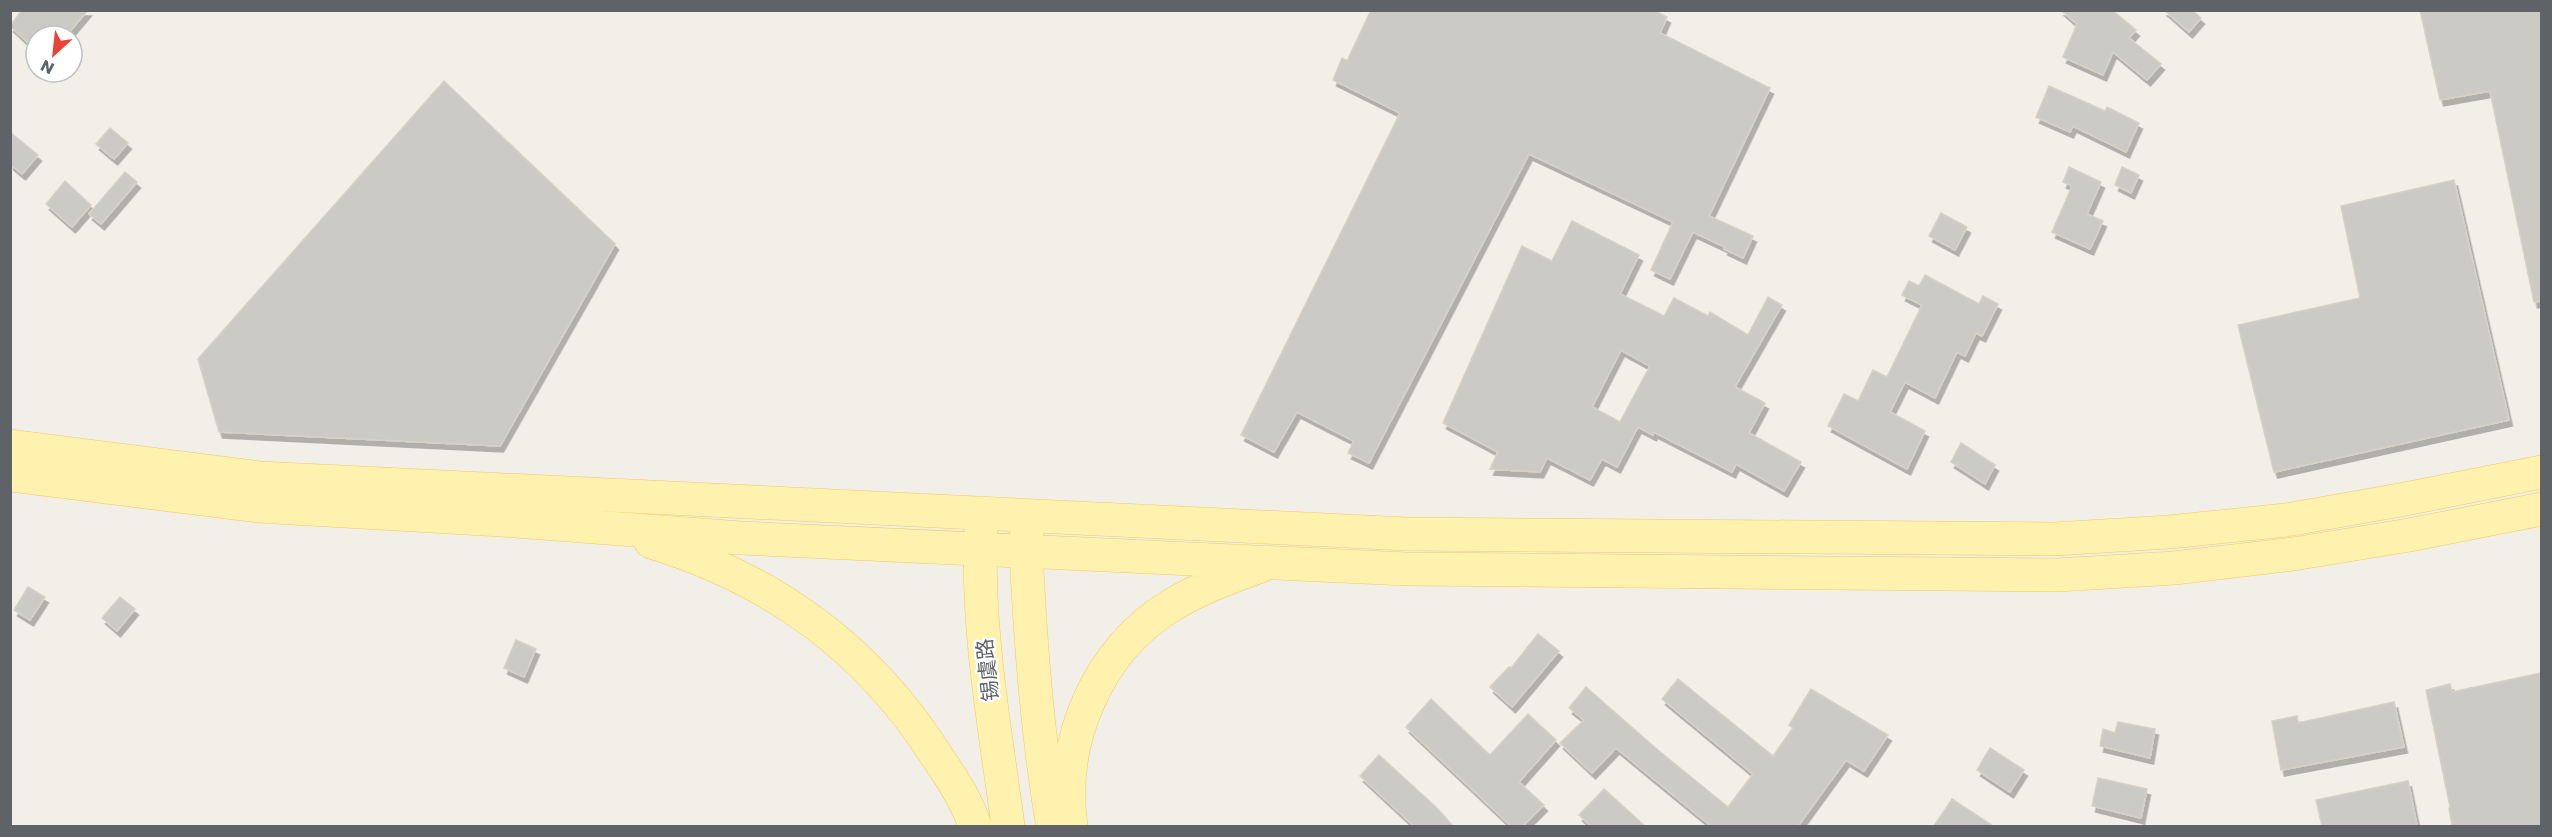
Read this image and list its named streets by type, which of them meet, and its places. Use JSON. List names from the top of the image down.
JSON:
{
  "streets": {
    "main road": ["锡虞路"]
  },
  "north": "bottom left"
}
